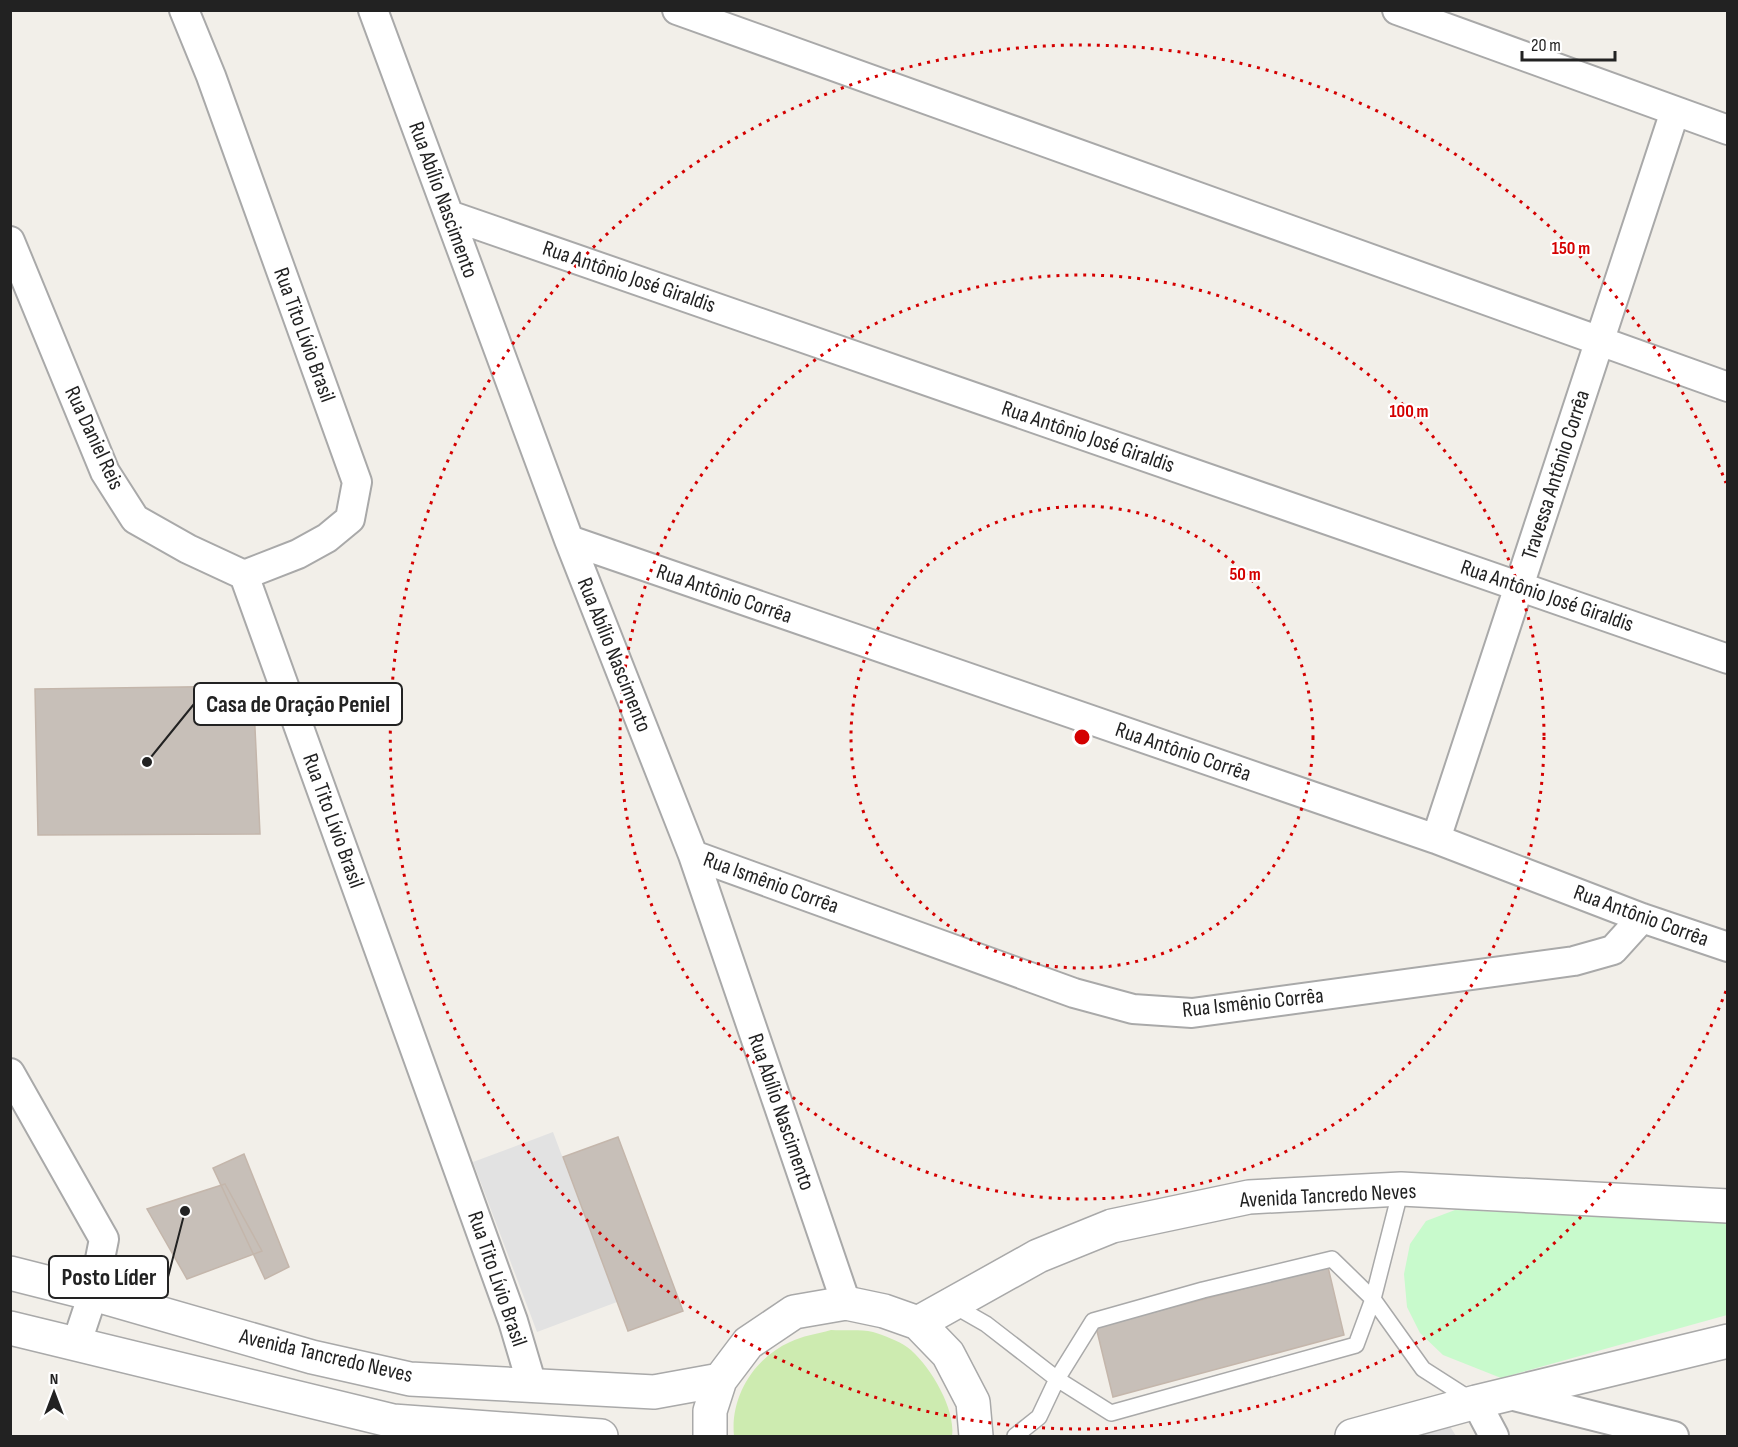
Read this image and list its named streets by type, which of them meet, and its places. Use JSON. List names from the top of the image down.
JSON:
{
  "streets": {
    "street": [
      "Rua Abílio Nascimento",
      "Rua Antônio José Giraldis",
      "Rua Tito Lívio Brasil",
      "Rua Daniel Reis",
      "Travessa Antônio Corrêa",
      "Rua Antônio Corrêa",
      "Rua Ismênio Corrêa",
      "Avenida Tancredo Neves"
    ]
  },
  "crossings": [
    ["Rua Abílio Nascimento", "Rua Antônio José Giraldis"],
    ["Rua Abílio Nascimento", "Rua Antônio Corrêa"],
    ["Rua Abílio Nascimento", "Rua Ismênio Corrêa"],
    ["Rua Antônio José Giraldis", "Travessa Antônio Corrêa"],
    ["Rua Tito Lívio Brasil", "Rua Daniel Reis"],
    ["Rua Tito Lívio Brasil", "Avenida Tancredo Neves"],
    ["Travessa Antônio Corrêa", "Rua Antônio Corrêa"],
    ["Rua Antônio Corrêa", "Rua Ismênio Corrêa"]
  ],
  "places": ["Casa de Oração Peniel", "Posto Líder"],
  "scale_bar": "20 m",
  "north": "top",
  "rings": ["150 m", "100 m", "50 m"]
}
